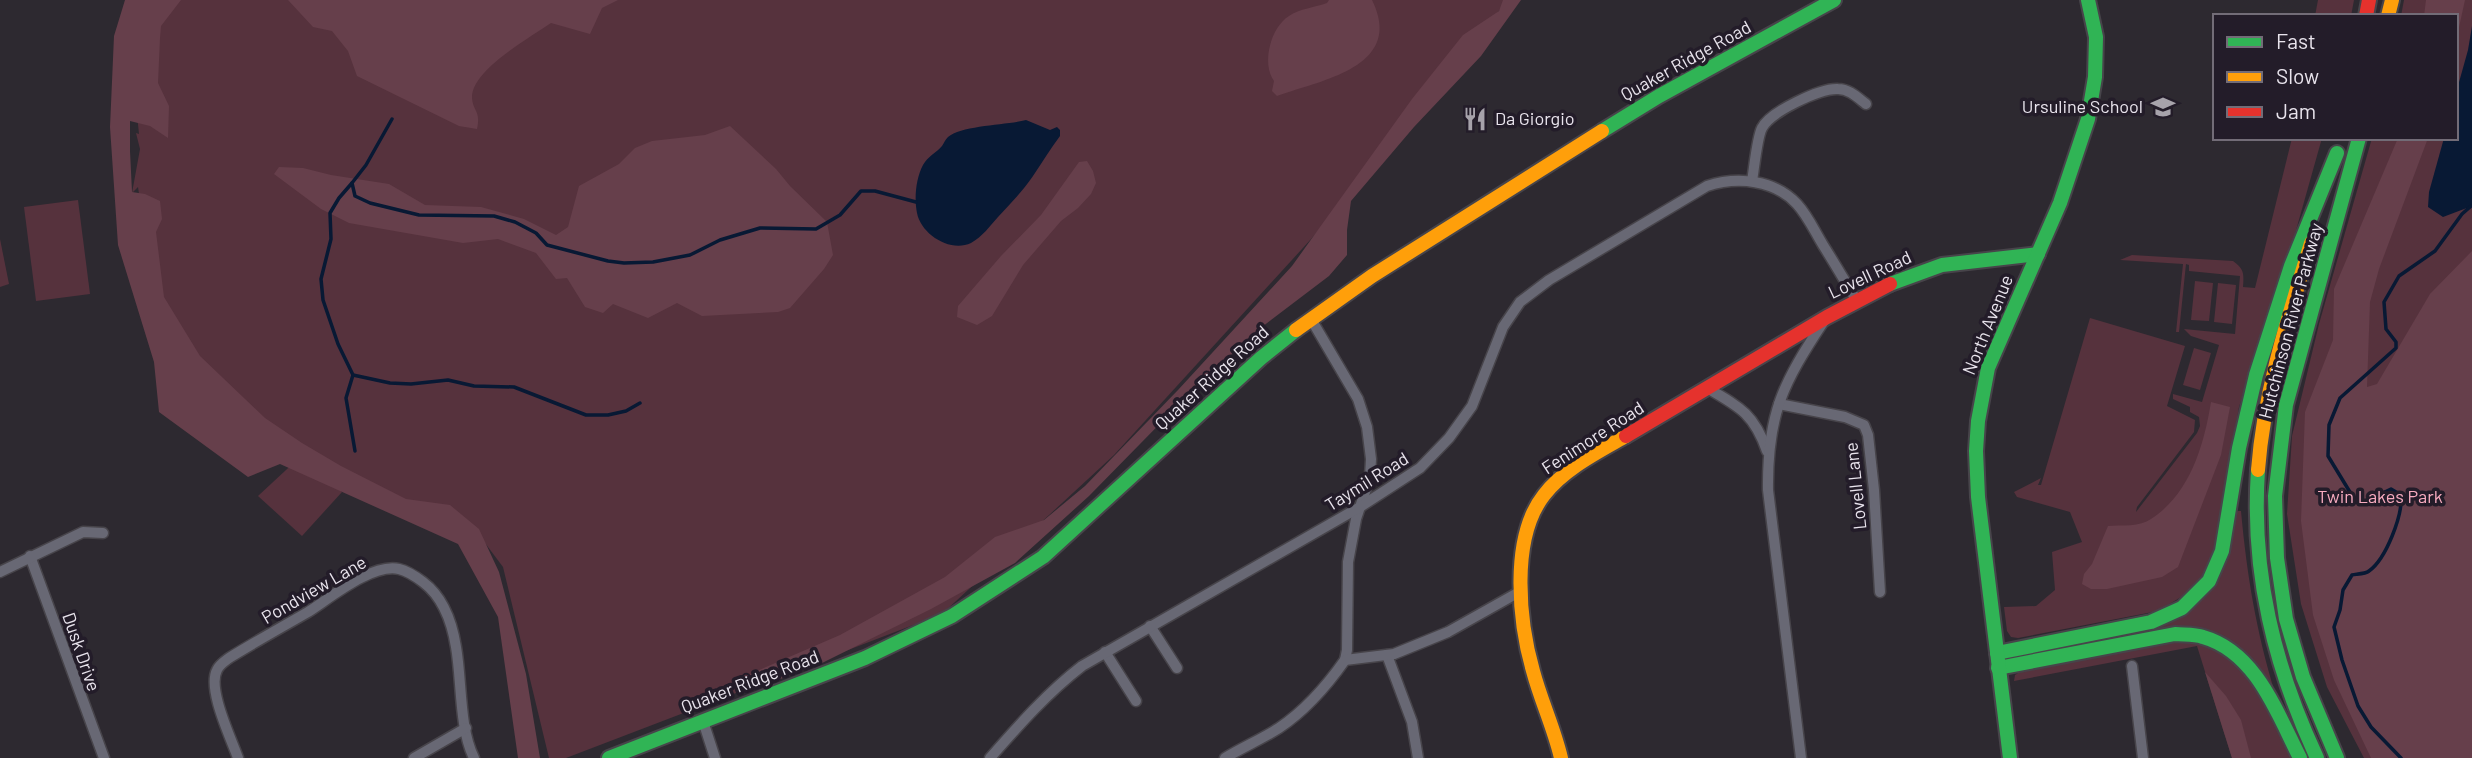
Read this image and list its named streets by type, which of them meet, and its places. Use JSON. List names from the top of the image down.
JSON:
{
  "streets": {
    "main road": [
      "Quaker Ridge Road",
      "Lovell Road",
      "Hutchinson River Parkway",
      "North Avenue",
      "Fenimore Road"
    ],
    "street": [
      "Taymil Road",
      "Lovell Lane",
      "Pondview Lane",
      "Dusk Drive"
    ]
  },
  "crossings": [
    ["Lovell Road", "North Avenue"],
    ["Lovell Road", "Fenimore Road"],
    ["Lovell Road", "Taymil Road"],
    ["Lovell Road", "Lovell Lane"]
  ],
  "parks": ["Twin Lakes Park"],
  "places": {
    "school or university": ["Ursuline School"],
    "restaurant": ["Da Giorgio"]
  },
  "legend": ["Fast", "Slow", "Jam"]
}
